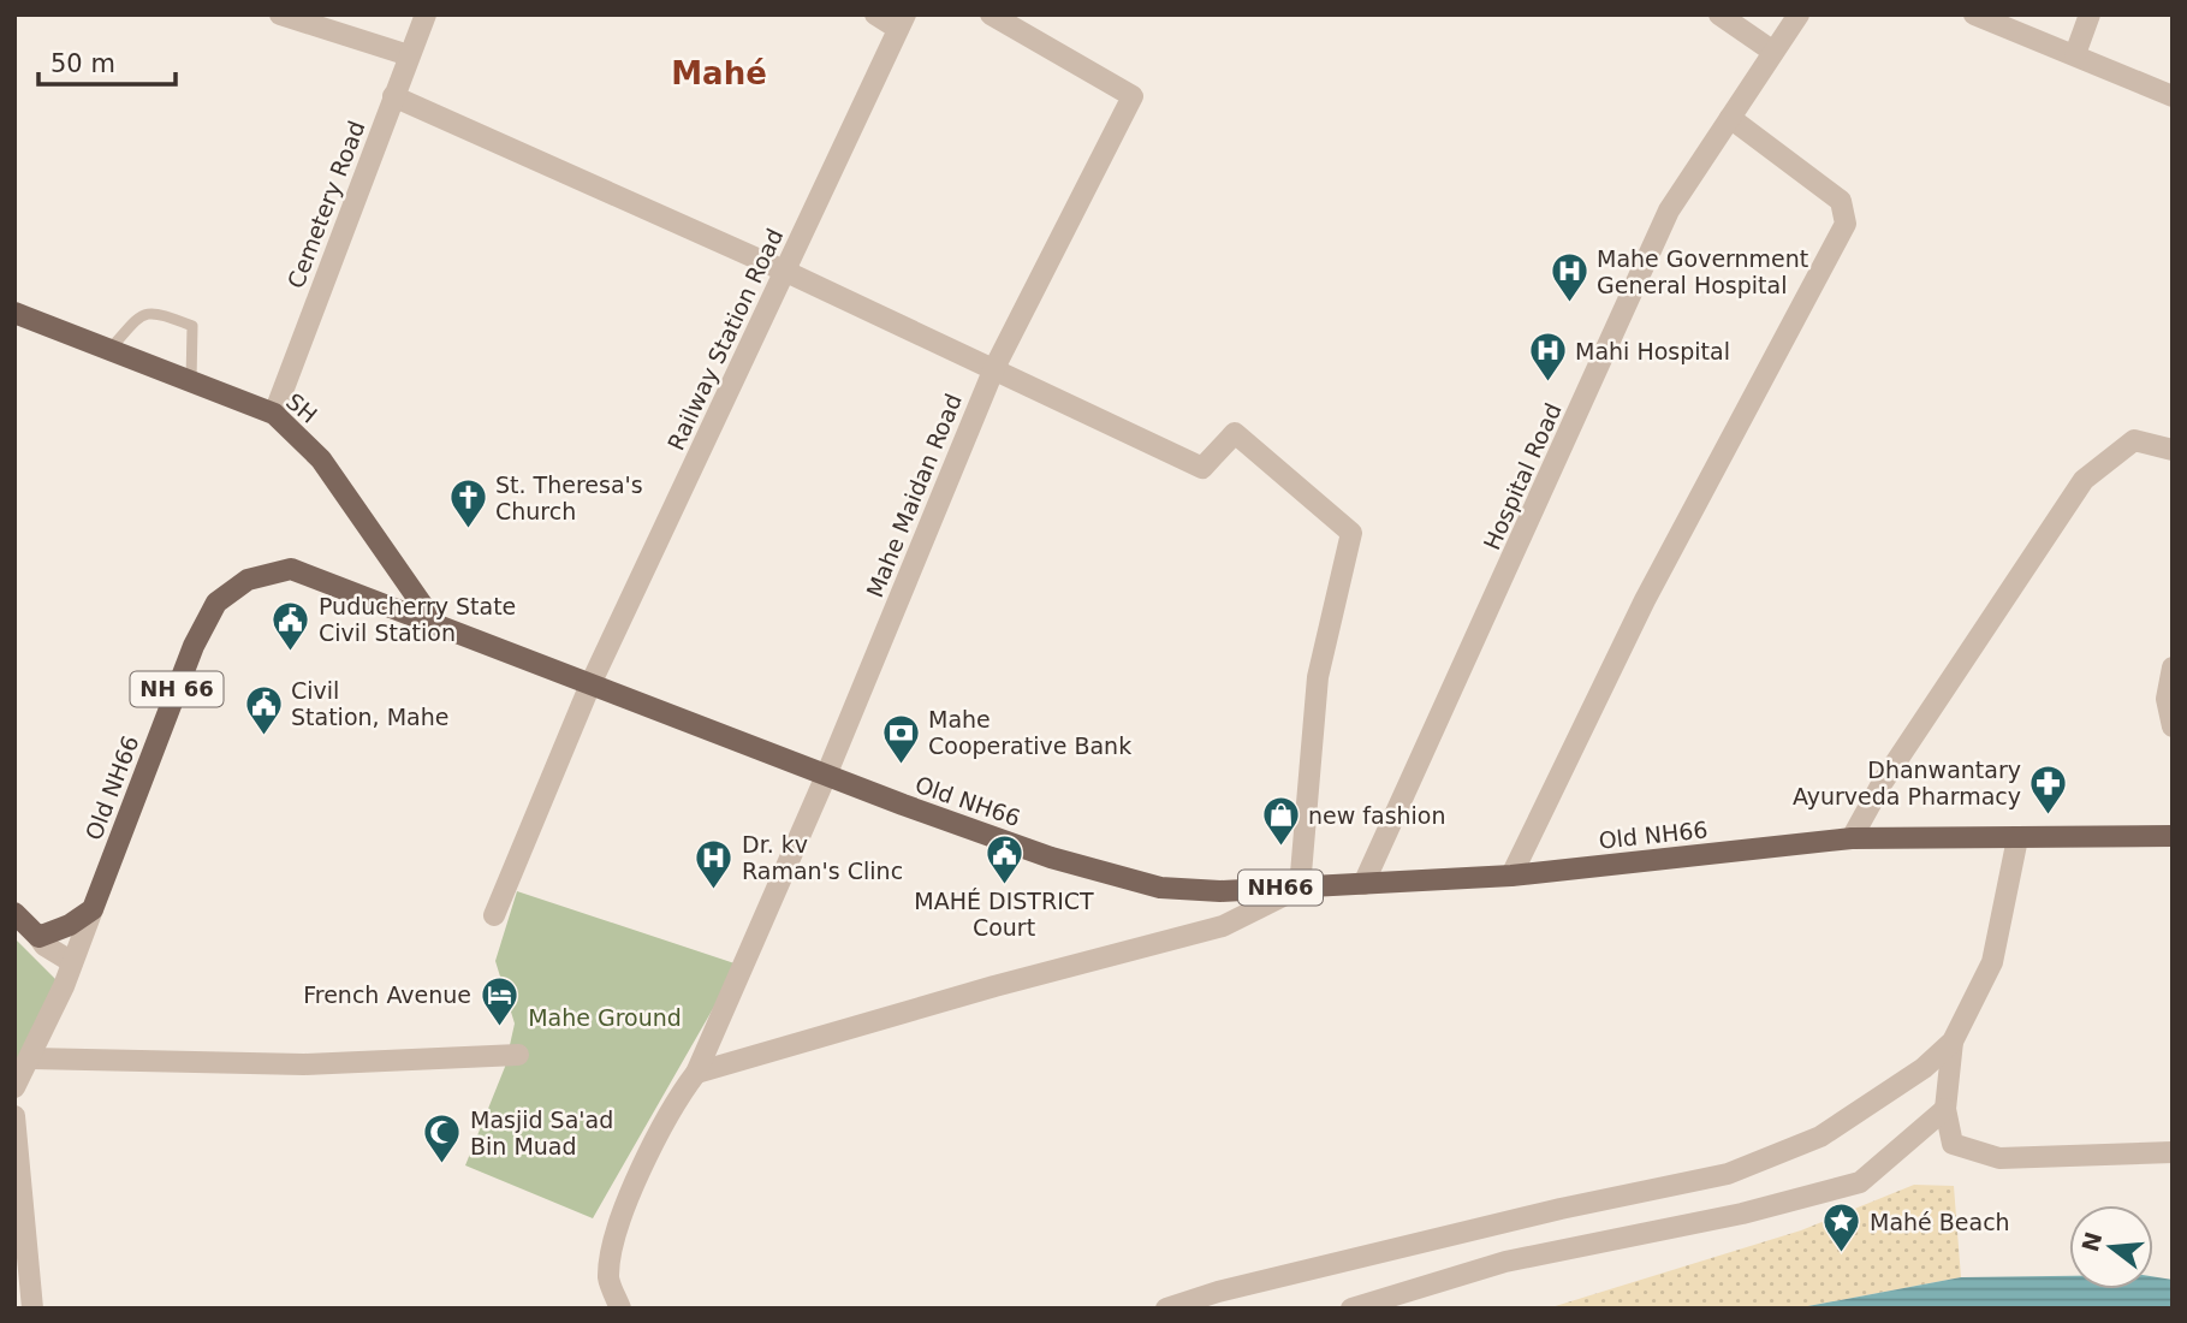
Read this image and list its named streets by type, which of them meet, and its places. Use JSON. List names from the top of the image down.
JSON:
{
  "streets": {
    "main road": [
      "SH",
      "NH 66",
      "Old NH66",
      "NH66"
    ],
    "street": [
      "Cemetery Road",
      "Railway Station Road",
      "Hospital Road",
      "Mahe Maidan Road"
    ]
  },
  "crossings": [
    ["Cemetery Road", "SH"],
    ["Railway Station Road", "Old NH66"],
    ["SH", "Old NH66"],
    ["Hospital Road", "Old NH66"],
    ["Mahe Maidan Road", "Old NH66"]
  ],
  "districts": ["Mahé"],
  "parks": ["Mahe Ground"],
  "places": {
    "hospital": ["Mahe Government General Hospital", "Mahi Hospital", "Dr. kv Raman's Clinc"],
    "church": ["St. Theresa's Church"],
    "public building": ["Puducherry State Civil Station", "Civil Station, Mahe", "MAHÉ DISTRICT Court"],
    "bank": ["Mahe Cooperative Bank"],
    "pharmacy": ["Dhanwantary Ayurveda Pharmacy"],
    "shop": ["new fashion"],
    "hotel": ["French Avenue"],
    "mosque": ["Masjid Sa'ad Bin Muad"],
    "place": ["Mahé Beach"]
  },
  "scale_bar": "50 m",
  "north": "left"
}
